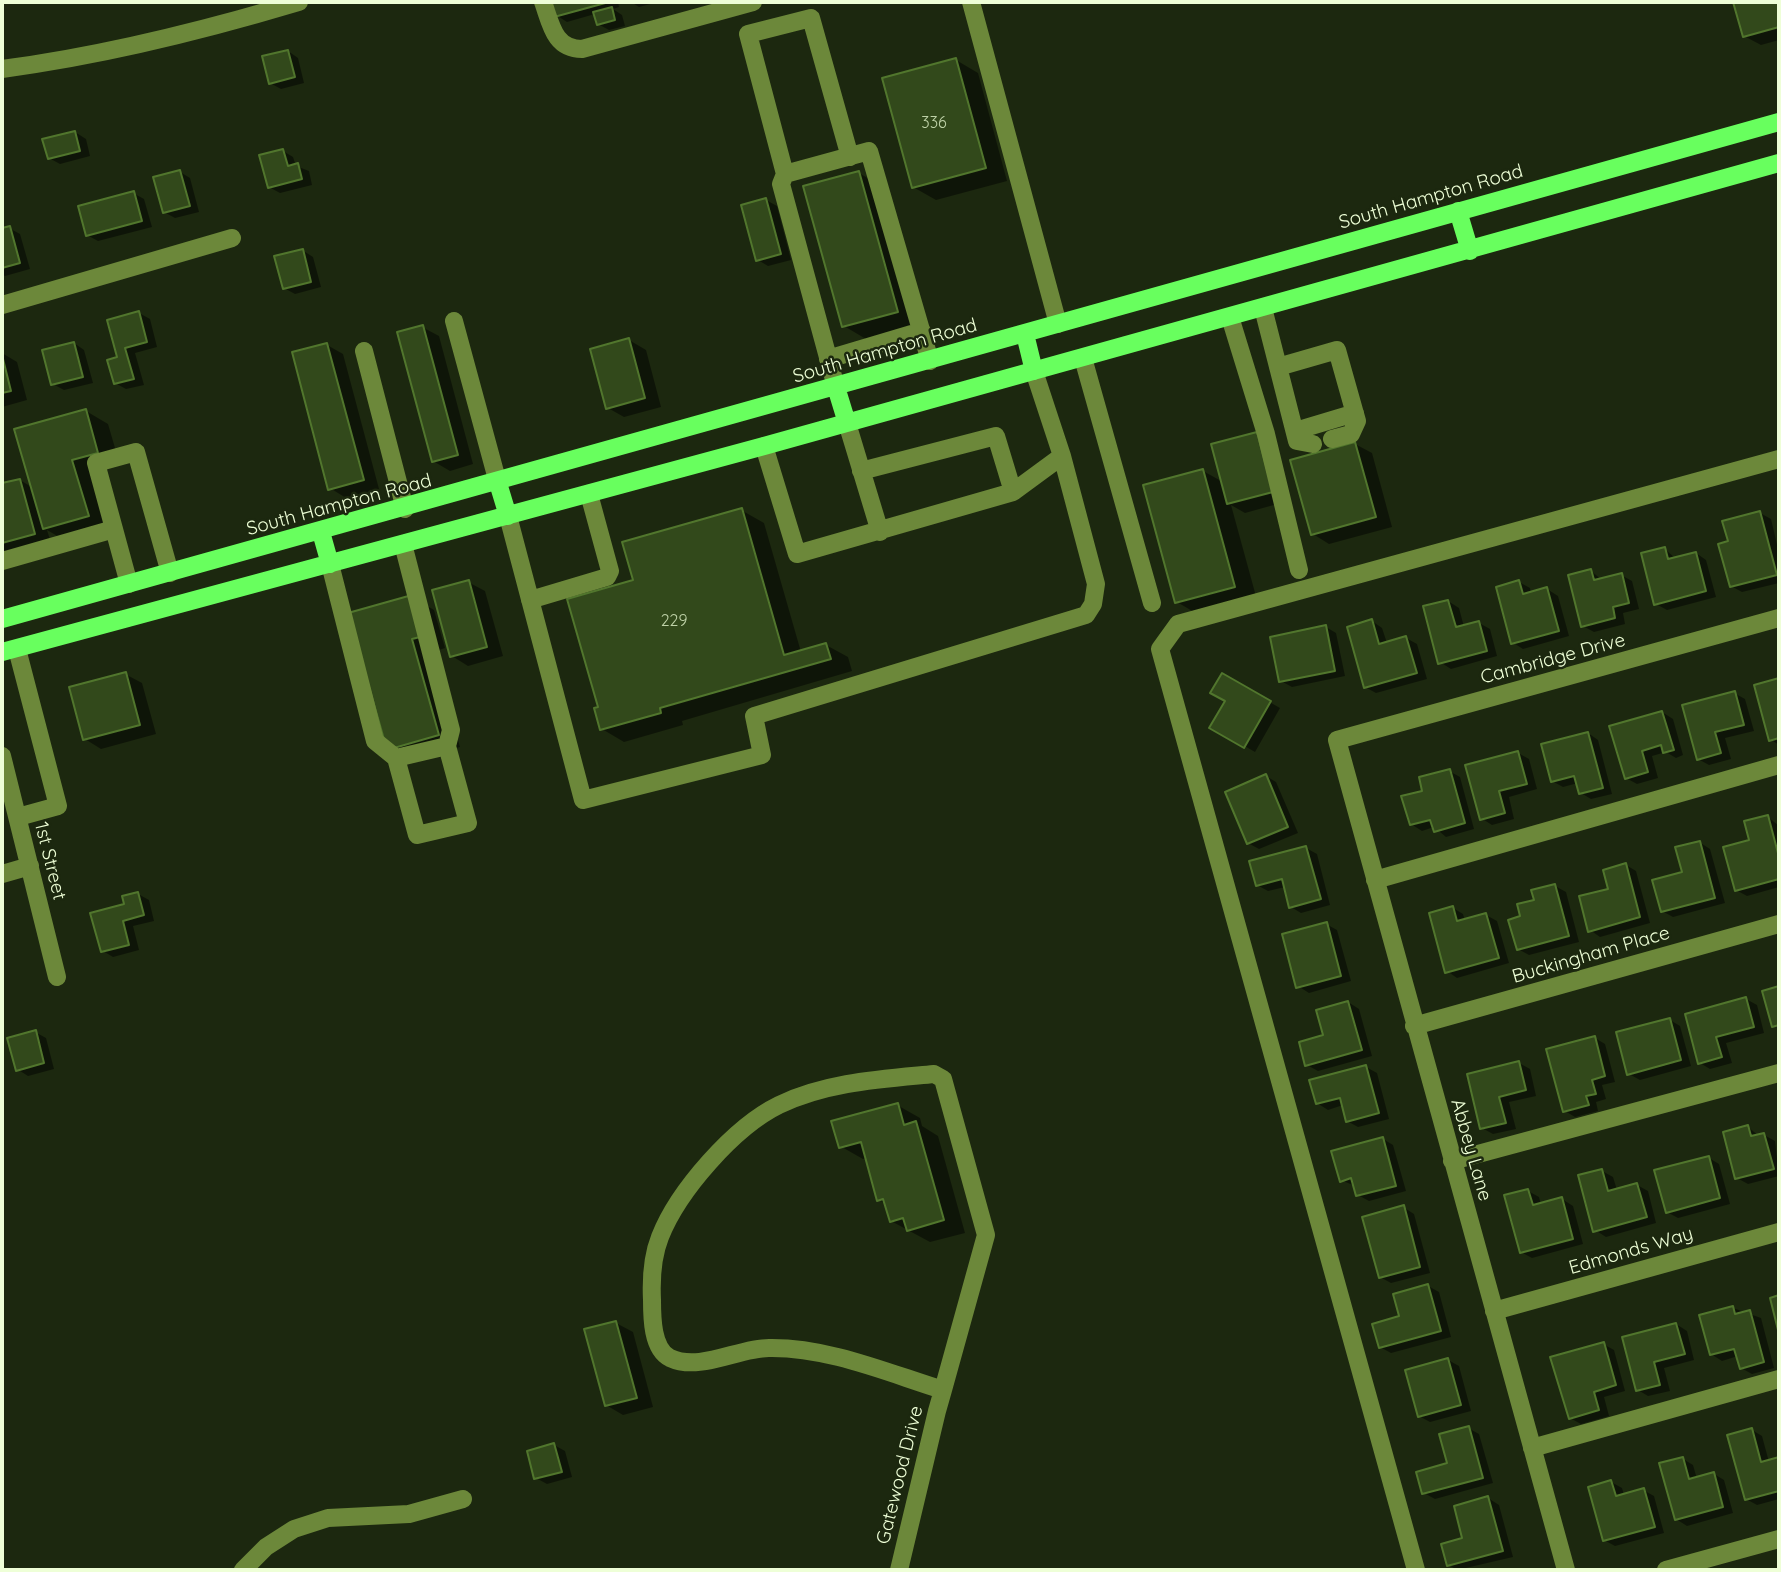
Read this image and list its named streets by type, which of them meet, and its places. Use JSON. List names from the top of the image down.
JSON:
{
  "streets": {
    "main road": ["South Hampton Road"],
    "street": [
      "Cambridge Drive",
      "1st Street",
      "Buckingham Place",
      "Abbey Lane",
      "Edmonds Way",
      "Gatewood Drive"
    ]
  },
  "crossings": [
    ["Cambridge Drive", "Abbey Lane"],
    ["Buckingham Place", "Abbey Lane"],
    ["Abbey Lane", "Edmonds Way"]
  ],
  "house_numbers": ["336", "229"]
}
